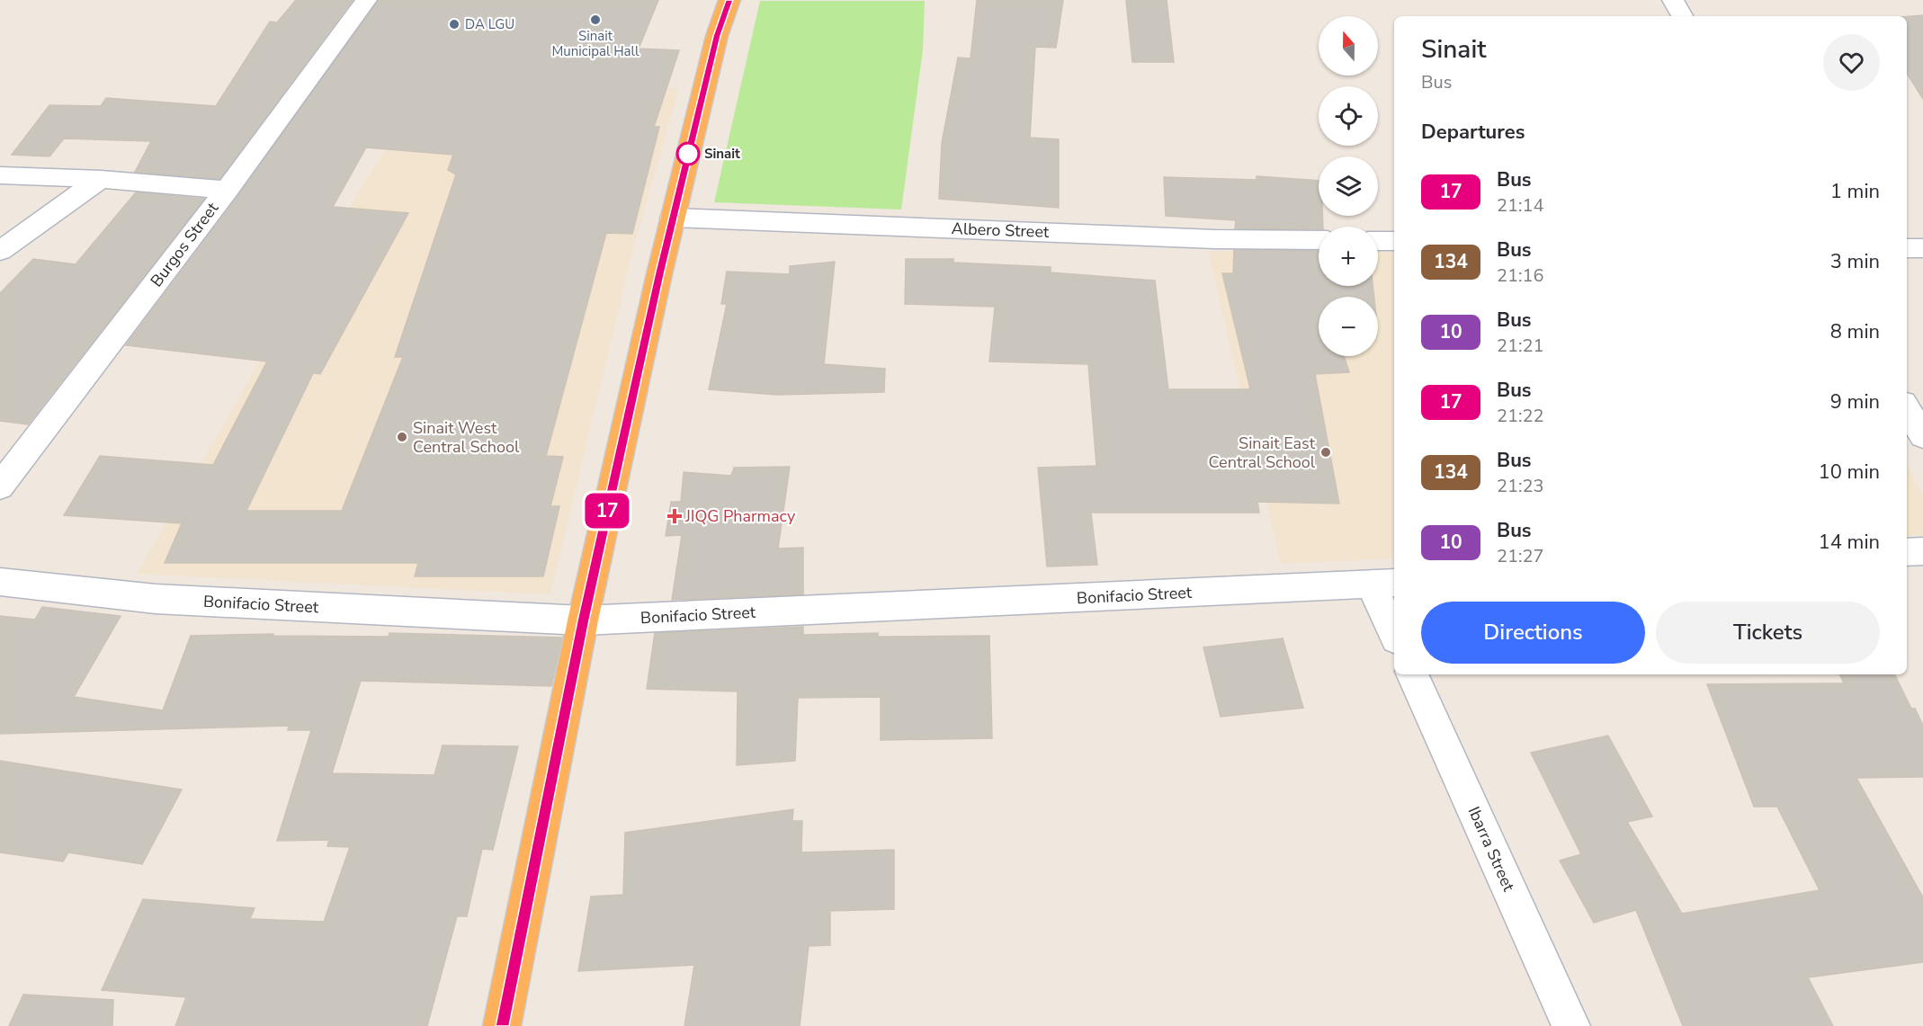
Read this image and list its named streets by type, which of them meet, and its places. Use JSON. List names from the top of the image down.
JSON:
{
  "streets": {
    "street": [
      "Albero Street",
      "Burgos Street",
      "Bonifacio Street",
      "Ibarra Street"
    ]
  },
  "places": {
    "other": [
      "Sinait Municipal Hall",
      "DA LGU",
      "Sinait",
      "Sinait West Central School",
      "Sinait East Central School"
    ],
    "health": ["JIQG Pharmacy"]
  },
  "lines": ["bus line 17"],
  "north": "top",
  "page": {
    "on_map": "17",
    "map_buttons": ["+", "−"],
    "heading": [
      ["Sinait", "Bus"],
      "Departures"
    ],
    "list": [
      {
        "mark": "17",
        "name": "Bus",
        "note": "21:14",
        "value": "1 min"
      },
      {
        "mark": "134",
        "name": "Bus",
        "note": "21:16",
        "value": "3 min"
      },
      {
        "mark": "10",
        "name": "Bus",
        "note": "21:21",
        "value": "8 min"
      },
      {
        "mark": "17",
        "name": "Bus",
        "note": "21:22",
        "value": "9 min"
      },
      {
        "mark": "134",
        "name": "Bus",
        "note": "21:23",
        "value": "10 min"
      },
      {
        "mark": "10",
        "name": "Bus",
        "note": "21:27",
        "value": "14 min"
      }
    ],
    "buttons": ["Directions", "Tickets"]
  }
}
